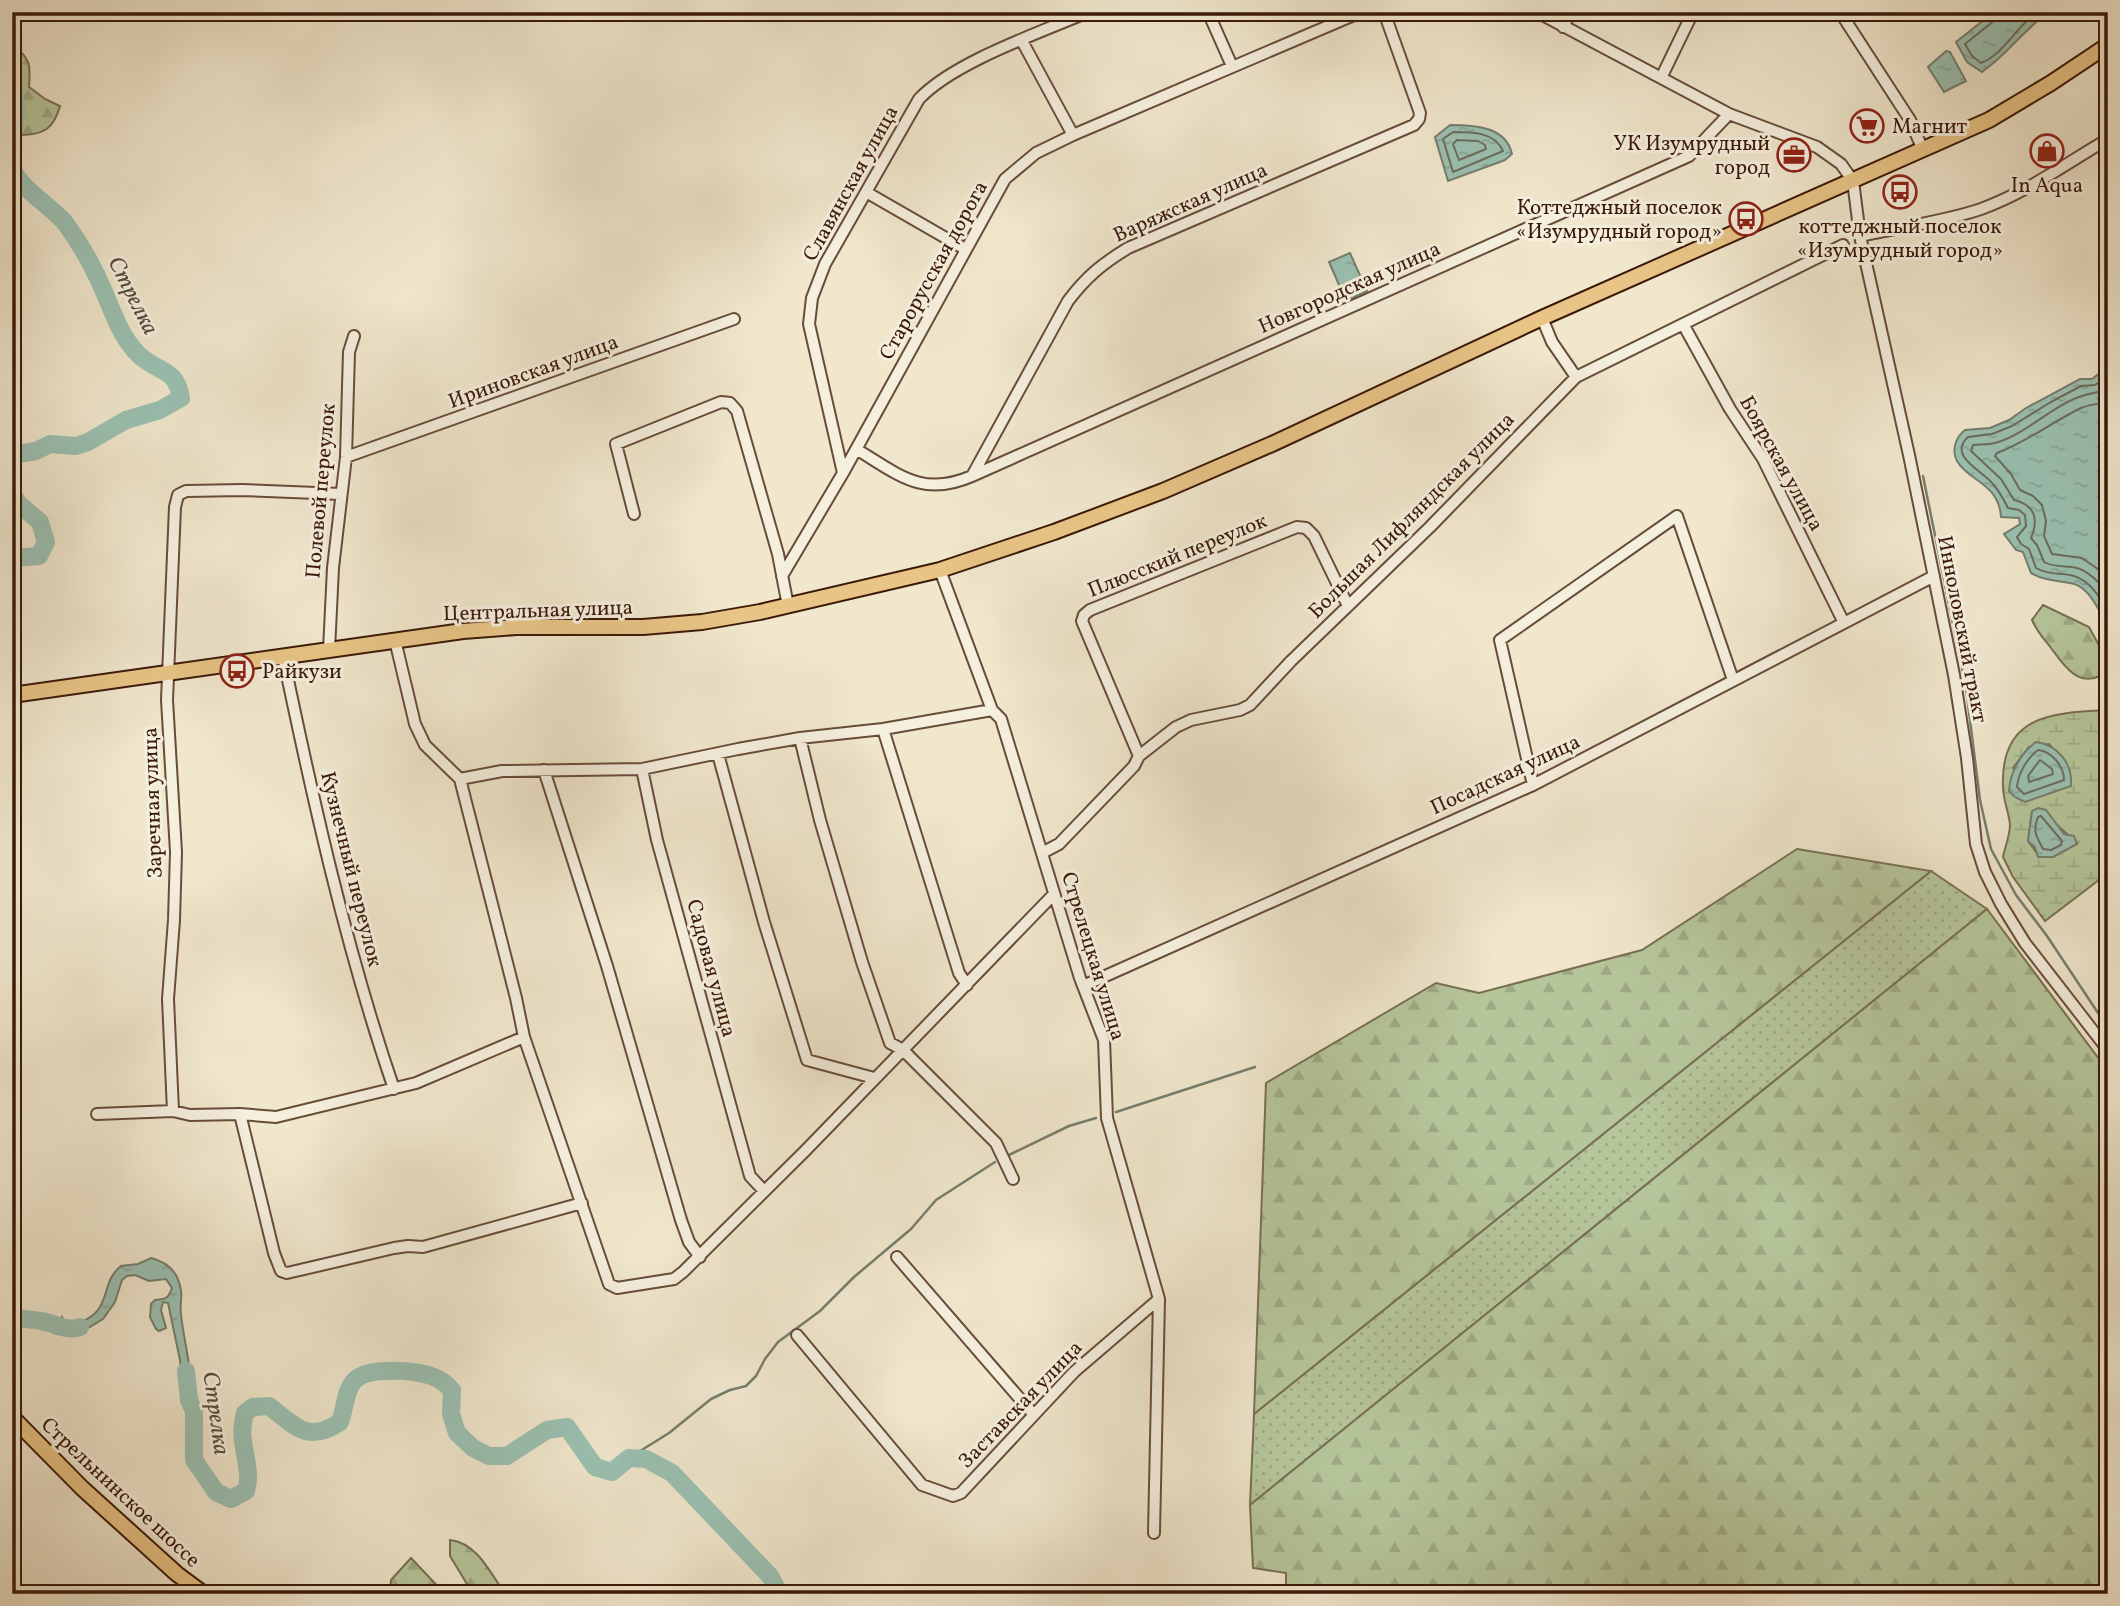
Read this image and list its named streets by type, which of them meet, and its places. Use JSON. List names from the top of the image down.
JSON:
{
  "streets": {
    "main road": ["Центральная улица", "Стрельнинское шоссе"],
    "street": [
      "Славянская улица",
      "Варяжская улица",
      "Старорусская дорога",
      "Новгородская улица",
      "Ириновская улица",
      "Боярская улица",
      "Полевой переулок",
      "Большая Лифляндская улица",
      "Плюсский переулок",
      "Инноловский тракт",
      "Посадская улица",
      "Заречная улица",
      "Кузнечный переулок",
      "Стрелецкая улица",
      "Садовая улица",
      "Заставская улица"
    ]
  },
  "crossings": [
    ["Славянская улица", "Старорусская дорога"],
    ["Варяжская улица", "Новгородская улица"],
    ["Ириновская улица", "Полевой переулок"],
    ["Боярская улица", "Большая Лифляндская улица"],
    ["Боярская улица", "Посадская улица"],
    ["Полевой переулок", "Центральная улица"],
    ["Полевой переулок", "Заречная улица"],
    ["Большая Лифляндская улица", "Плюсский переулок"],
    ["Большая Лифляндская улица", "Стрелецкая улица"],
    ["Центральная улица", "Инноловский тракт"],
    ["Центральная улица", "Заречная улица"],
    ["Центральная улица", "Кузнечный переулок"],
    ["Центральная улица", "Стрелецкая улица"],
    ["Инноловский тракт", "Посадская улица"],
    ["Посадская улица", "Стрелецкая улица"],
    ["Стрелецкая улица", "Заставская улица"]
  ],
  "water": ["Стрелка"],
  "places": {
    "supermarket": ["Магнит"],
    "shop": ["In Aqua"],
    "office": ["УК Изумрудный город"],
    "bus stop": ["коттеджный поселок «Изумрудный город»", "Коттеджный поселок «Изумрудный город»", "Райкузи"]
  }
}
